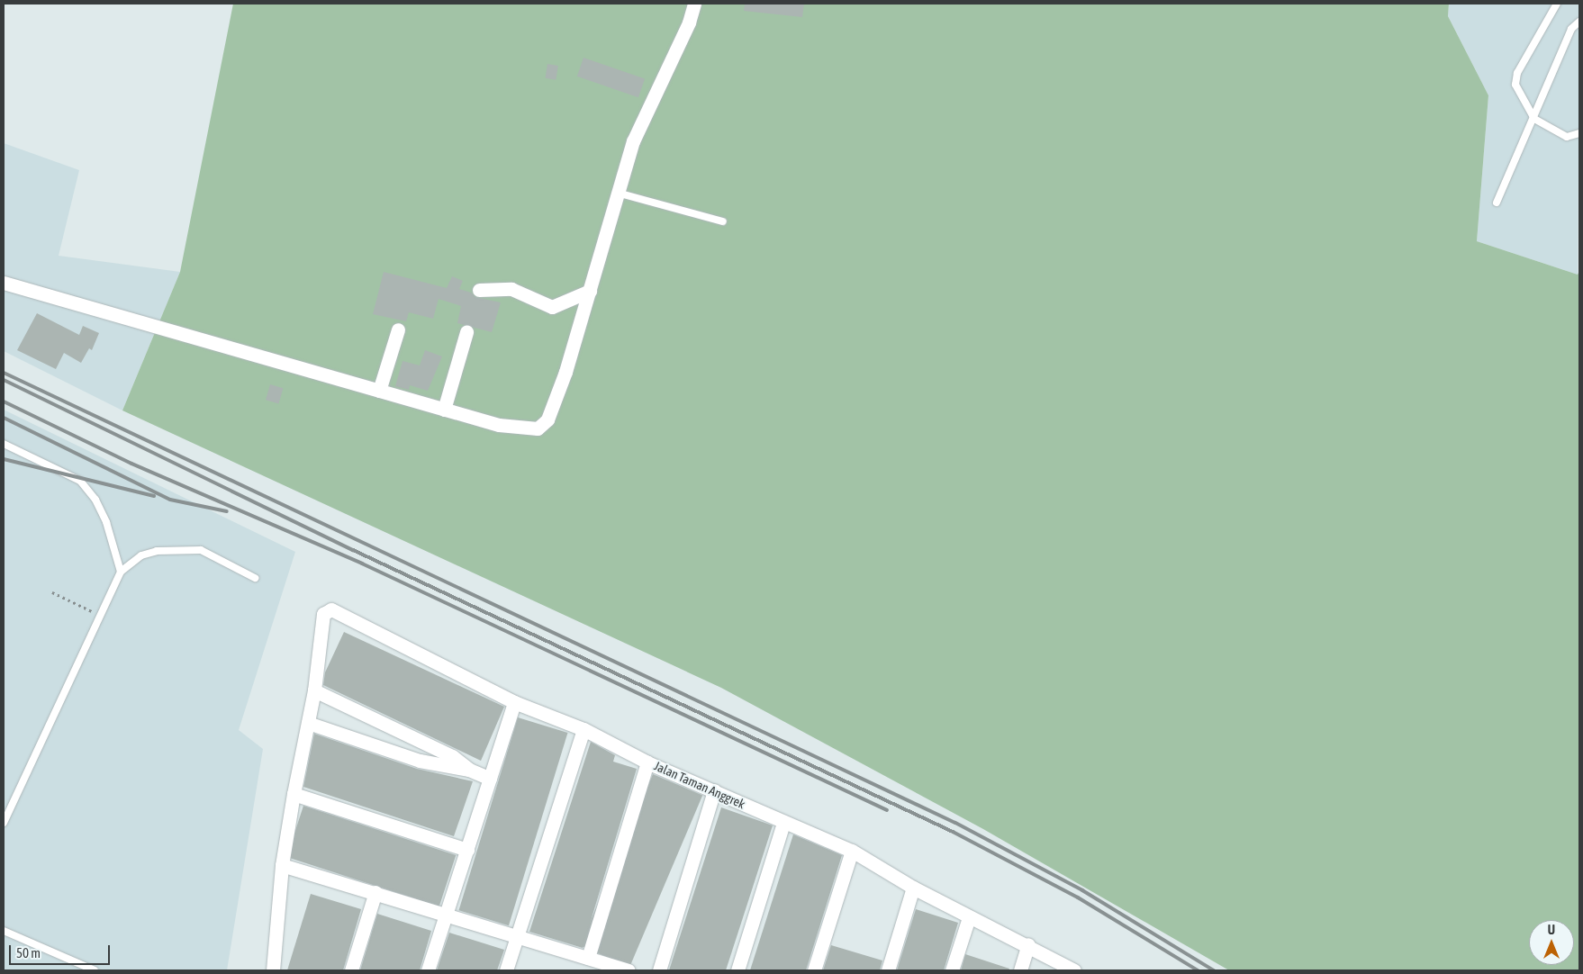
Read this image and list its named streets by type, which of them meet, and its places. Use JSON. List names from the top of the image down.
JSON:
{
  "streets": {
    "street": ["Jalan Taman Anggrek"]
  },
  "scale_bar": "50 m",
  "north": "top"
}
